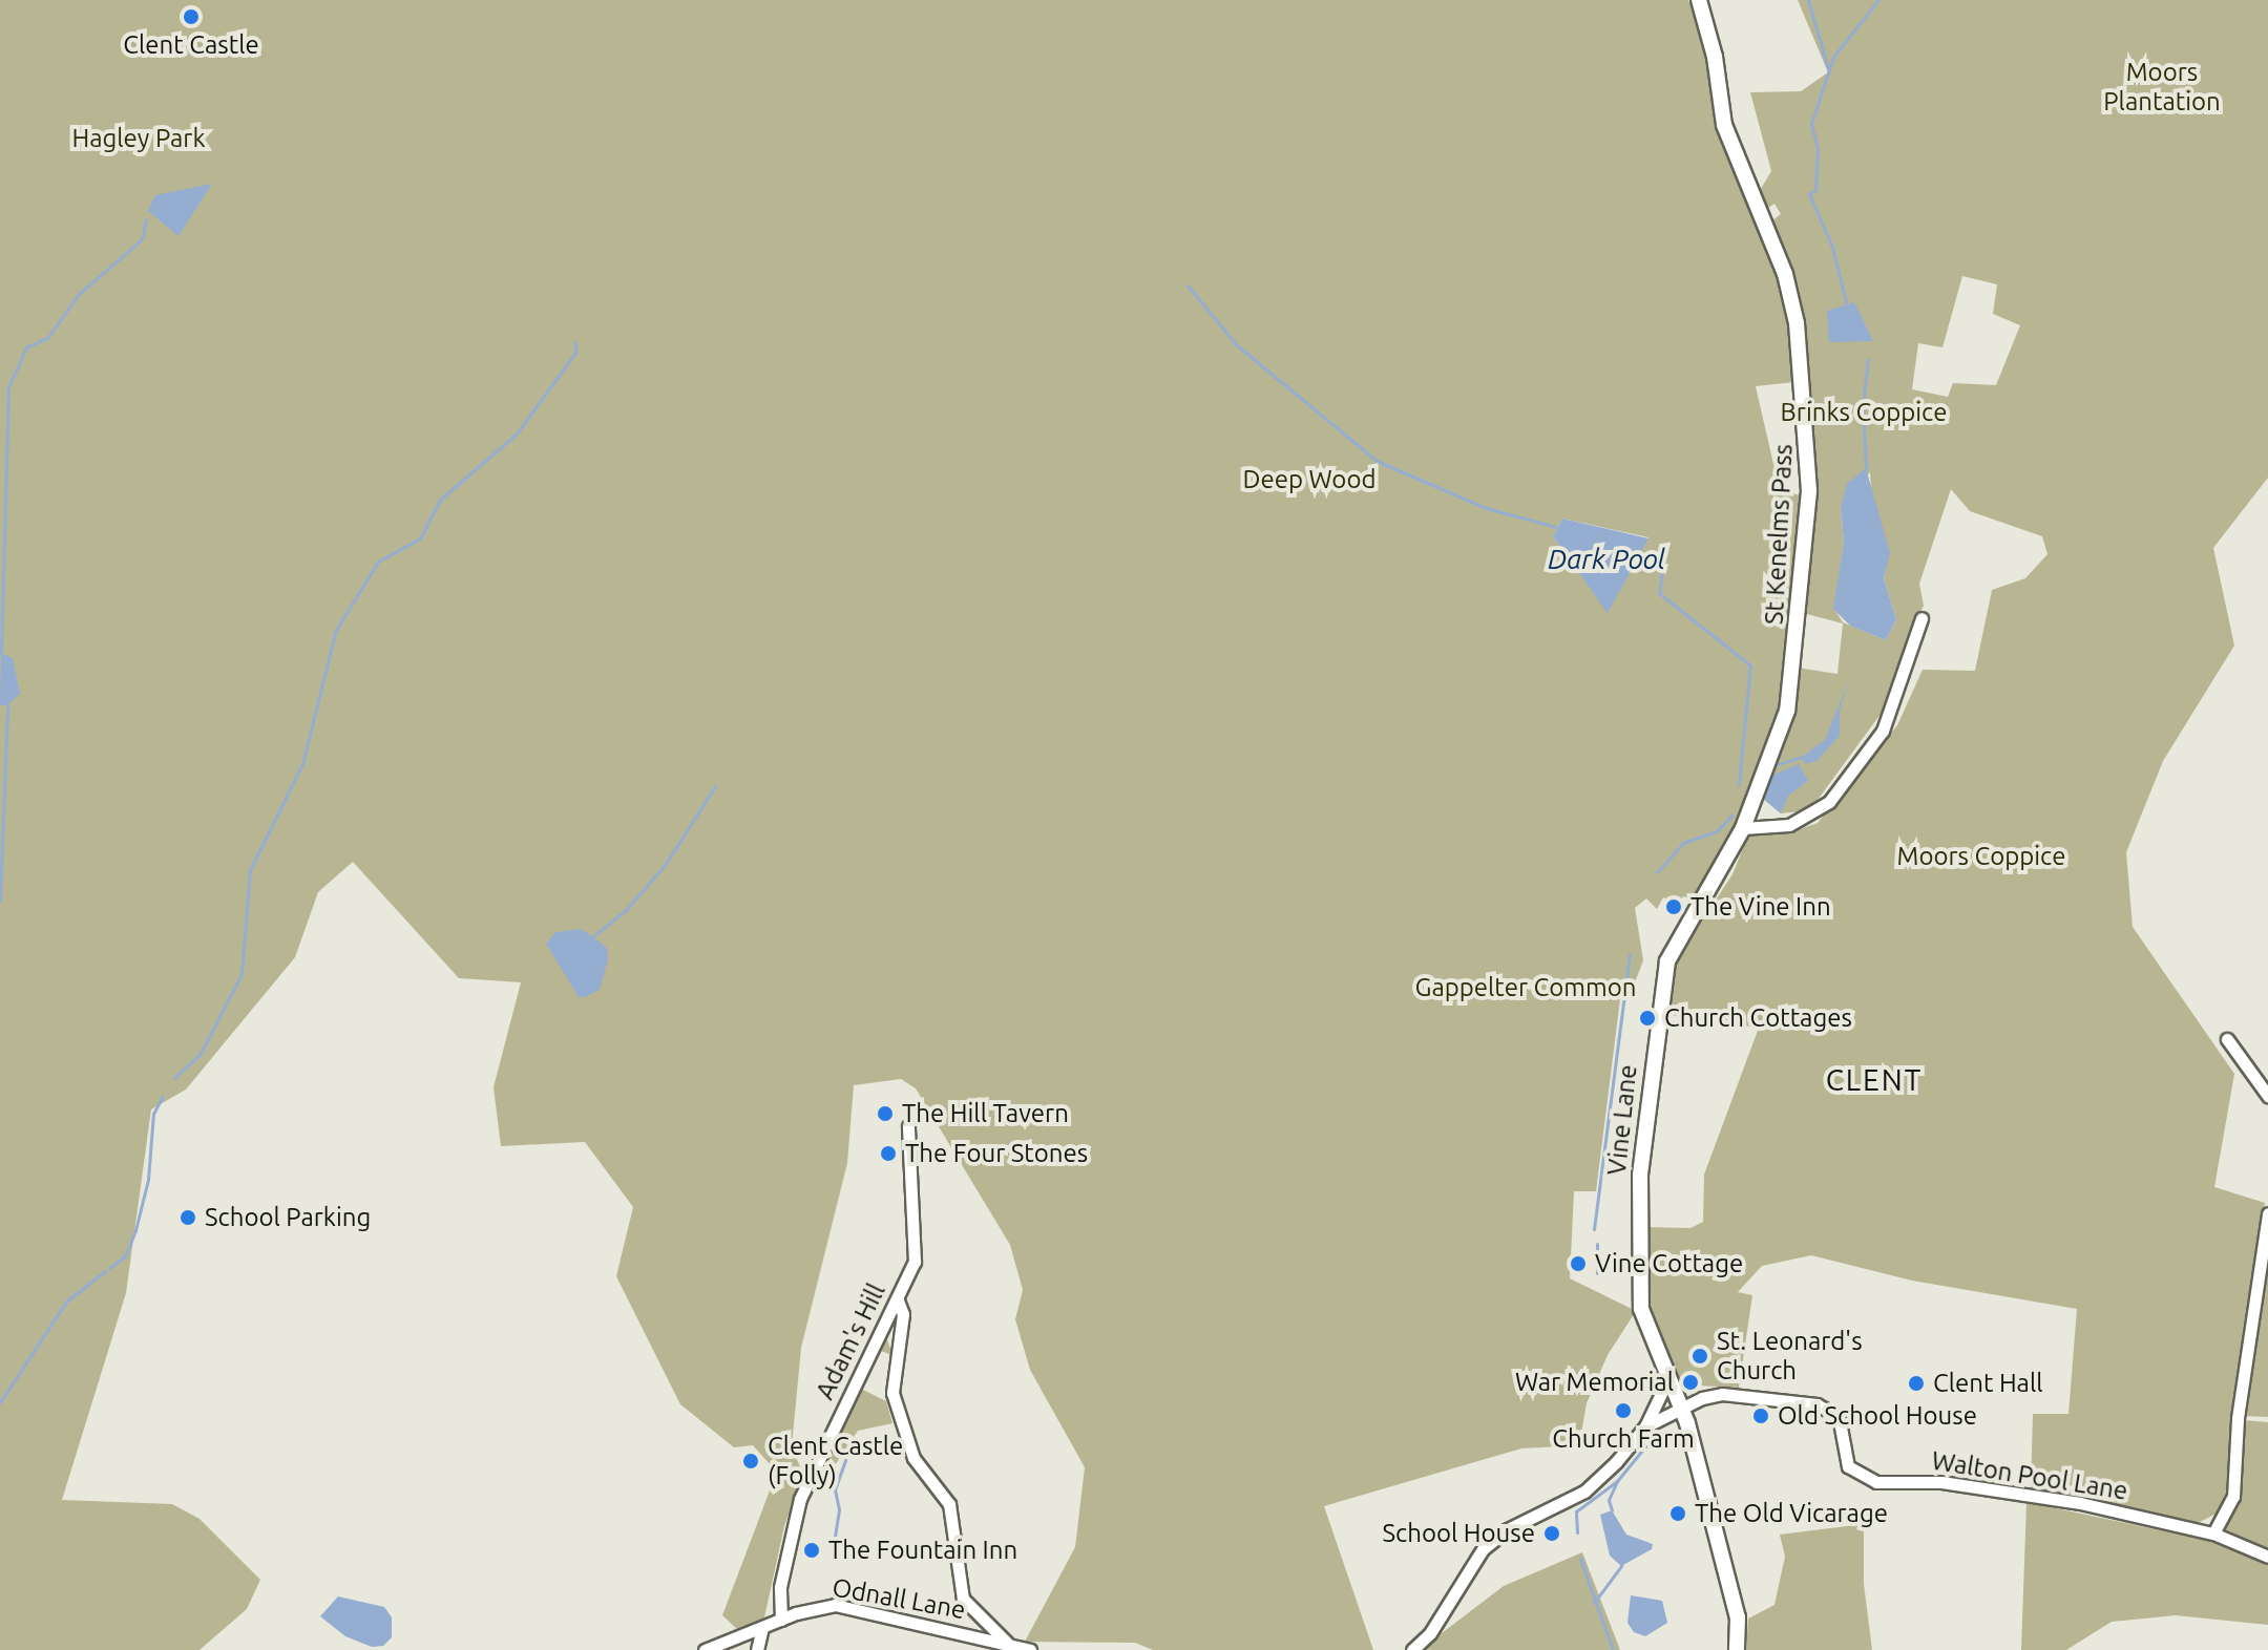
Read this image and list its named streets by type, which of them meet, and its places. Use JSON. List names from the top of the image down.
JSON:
{
  "streets": {
    "street": [
      "St Kenelms Pass",
      "Vine Lane",
      "Adam's Hill",
      "Walton Pool Lane",
      "Odnall Lane"
    ]
  },
  "crossings": [
    ["St Kenelms Pass", "Vine Lane"],
    ["Vine Lane", "Walton Pool Lane"],
    ["Adam's Hill", "Odnall Lane"]
  ],
  "districts": ["CLENT"],
  "water": ["Dark Pool"],
  "parks": [
    "Moors Plantation",
    "Hagley Park",
    "Brinks Coppice",
    "Deep Wood",
    "Moors Coppice",
    "Gappelter Common"
  ],
  "places": [
    "Clent Castle",
    "The Vine Inn",
    "Church Cottages",
    "The Hill Tavern",
    "The Four Stones",
    "School Parking",
    "Vine Cottage",
    "St. Leonard's Church",
    "War Memorial",
    "Clent Hall",
    "Church Farm",
    "Old School House",
    "Clent Castle (Folly)",
    "The Old Vicarage",
    "School House",
    "The Fountain Inn"
  ]
}
